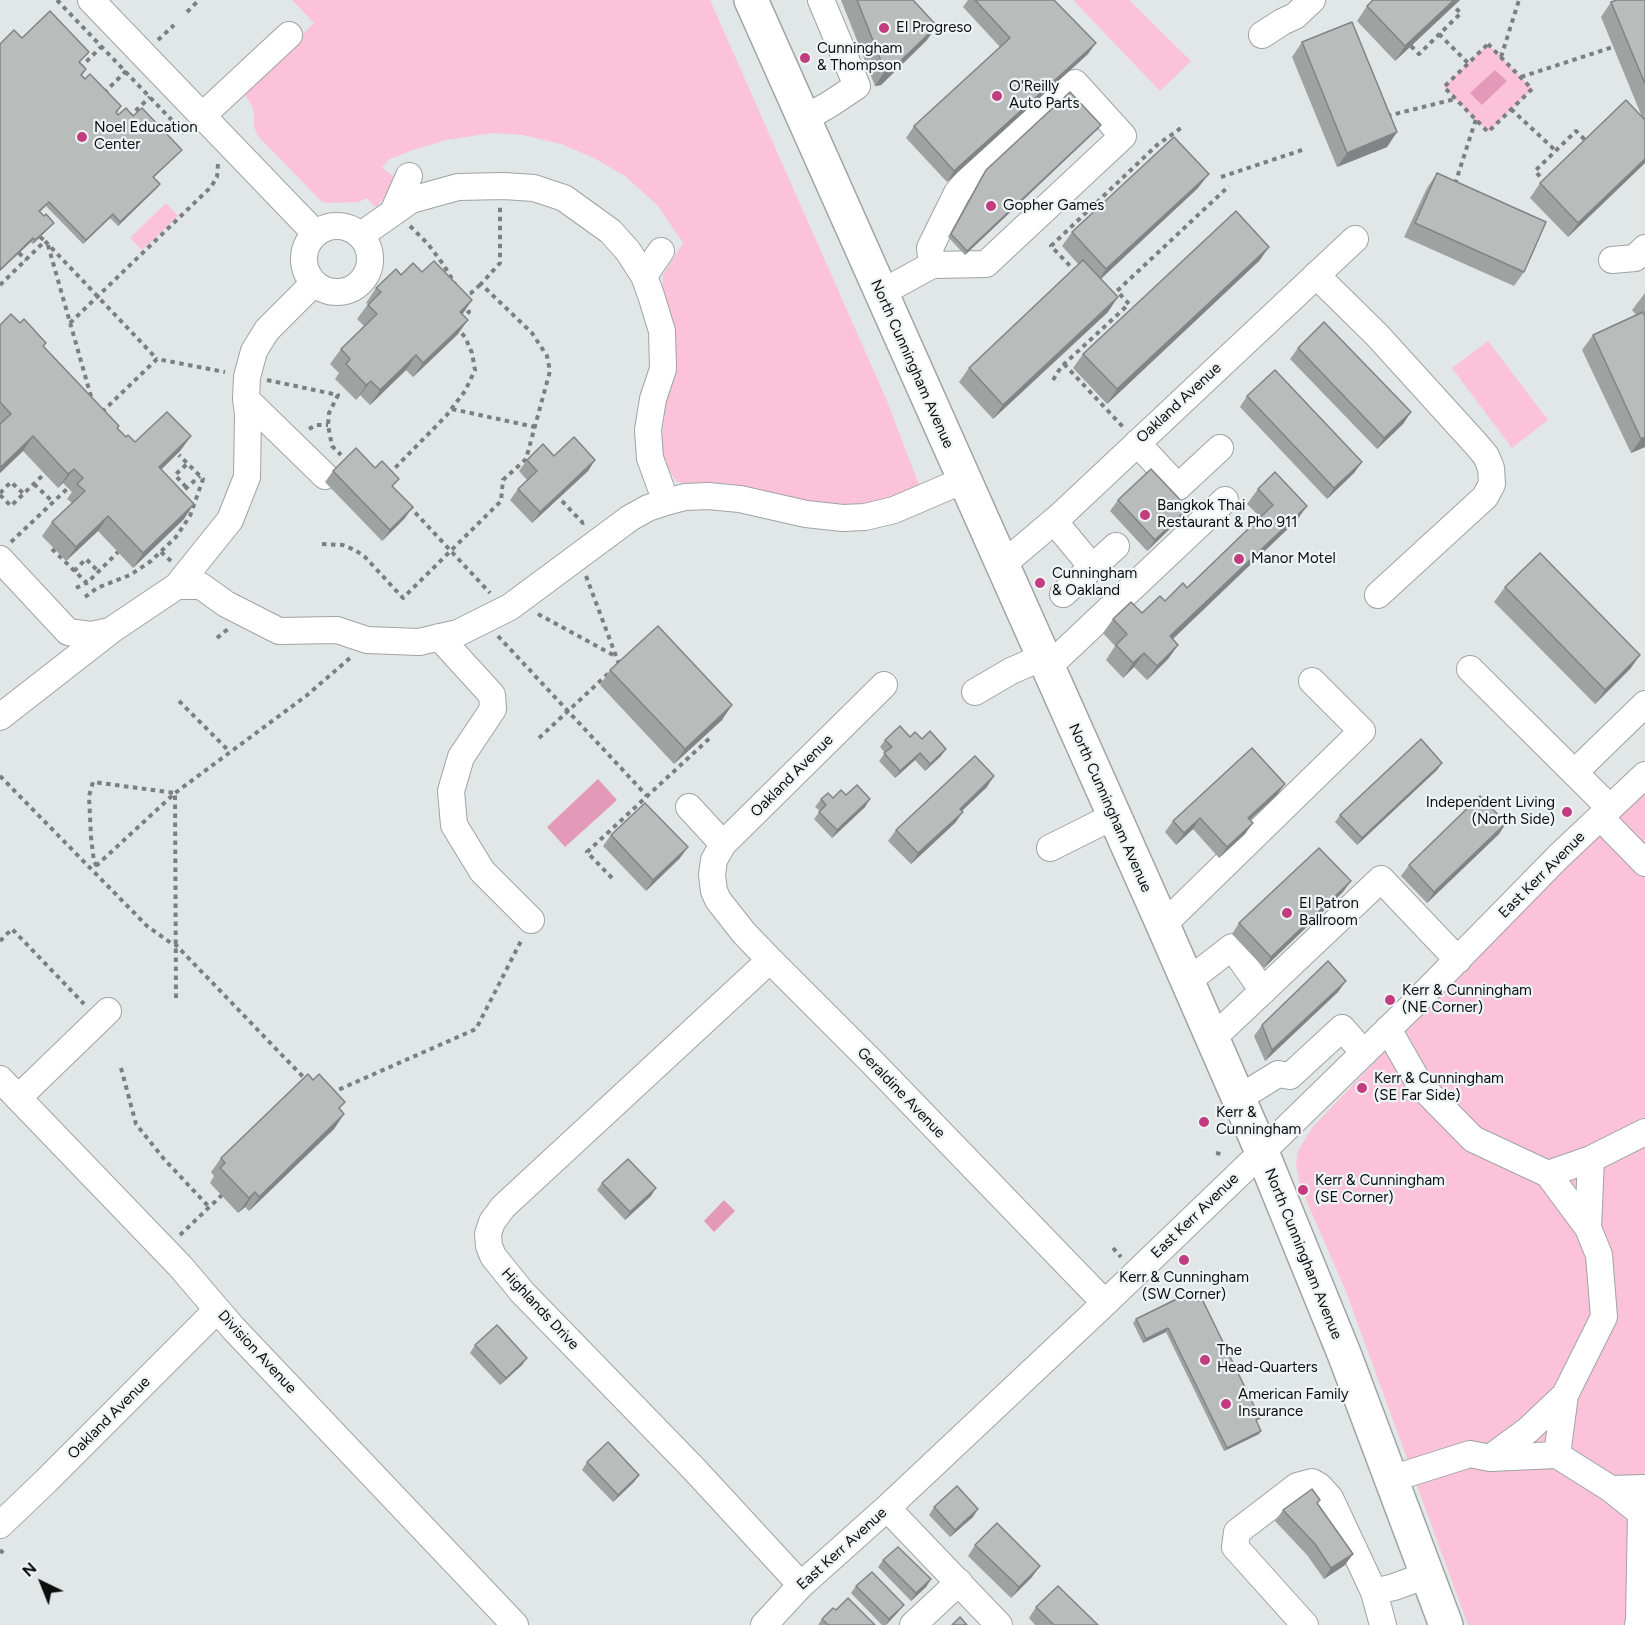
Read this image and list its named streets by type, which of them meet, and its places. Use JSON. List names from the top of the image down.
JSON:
{
  "streets": {
    "main road": ["North Cunningham Avenue"],
    "street": [
      "Oakland Avenue",
      "East Kerr Avenue",
      "Geraldine Avenue",
      "Highlands Drive",
      "Division Avenue"
    ]
  },
  "crossings": [
    ["North Cunningham Avenue", "Oakland Avenue"],
    ["North Cunningham Avenue", "East Kerr Avenue"],
    ["Oakland Avenue", "Geraldine Avenue"],
    ["Oakland Avenue", "Division Avenue"],
    ["East Kerr Avenue", "Geraldine Avenue"],
    ["East Kerr Avenue", "Highlands Drive"],
    ["Geraldine Avenue", "Highlands Drive"]
  ],
  "places": [
    "El Progreso",
    "Cunningham & Thompson",
    "O'Reilly Auto Parts",
    "Noel Education Center",
    "Gopher Games",
    "Bangkok Thai Restaurant & Pho 911",
    "Manor Motel",
    "Cunningham & Oakland",
    "Independent Living (North Side)",
    "El Patron Ballroom",
    "Kerr & Cunningham (NE Corner)",
    "Kerr & Cunningham (SE Far Side)",
    "Kerr & Cunningham",
    "Kerr & Cunningham (SE Corner)",
    "Kerr & Cunningham (SW Corner)",
    "The Head-Quarters",
    "American Family Insurance"
  ],
  "north": "top left"
}
